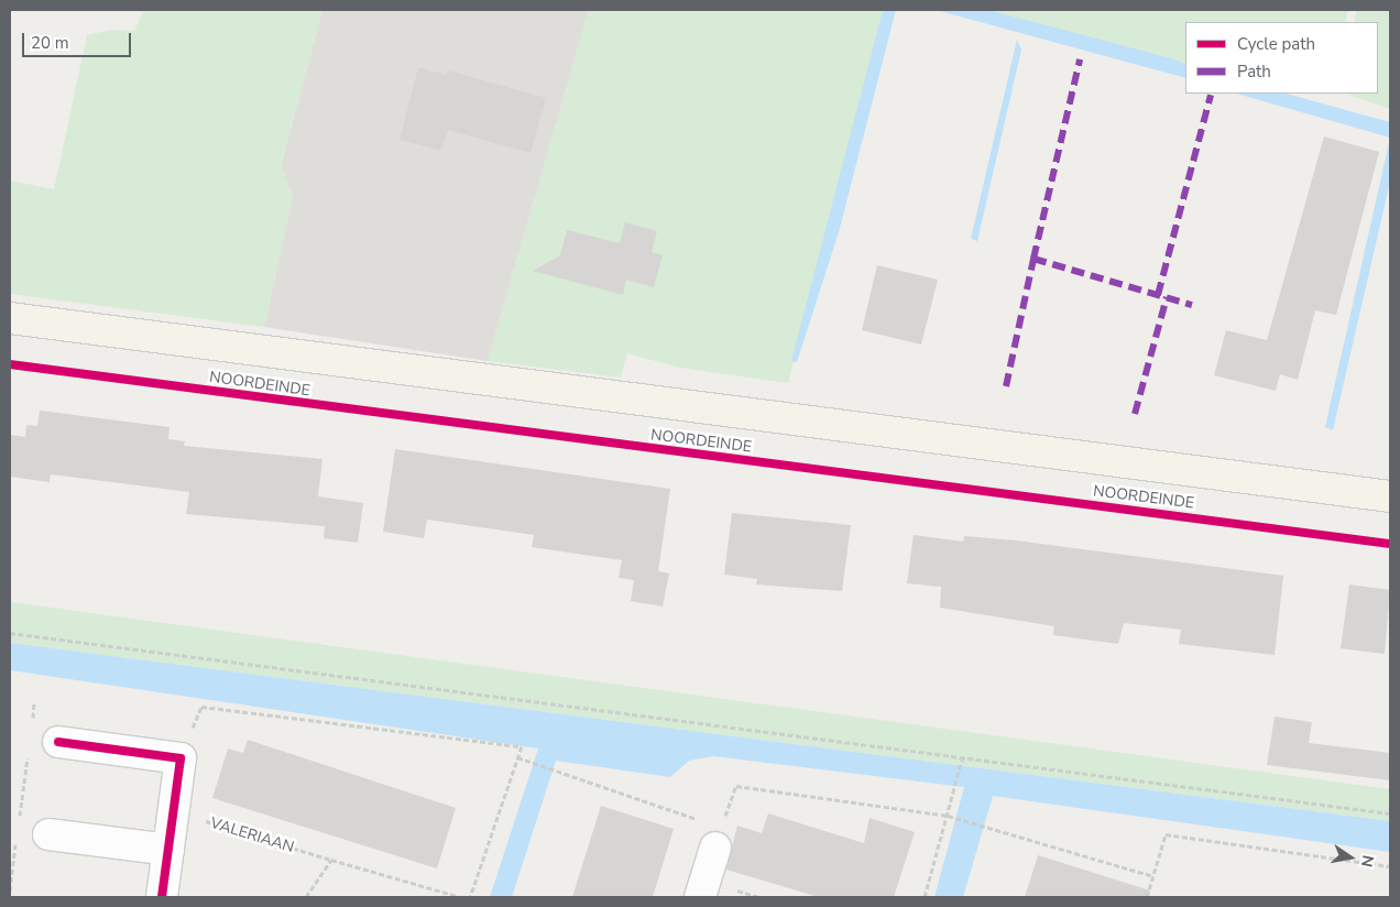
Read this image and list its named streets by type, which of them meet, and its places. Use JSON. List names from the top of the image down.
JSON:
{
  "streets": {
    "path": ["VALERIAAN"],
    "cycle path": ["NOORDEINDE"]
  },
  "legend": ["Cycle path", "Path"],
  "scale_bar": "20 m",
  "north": "right"
}
